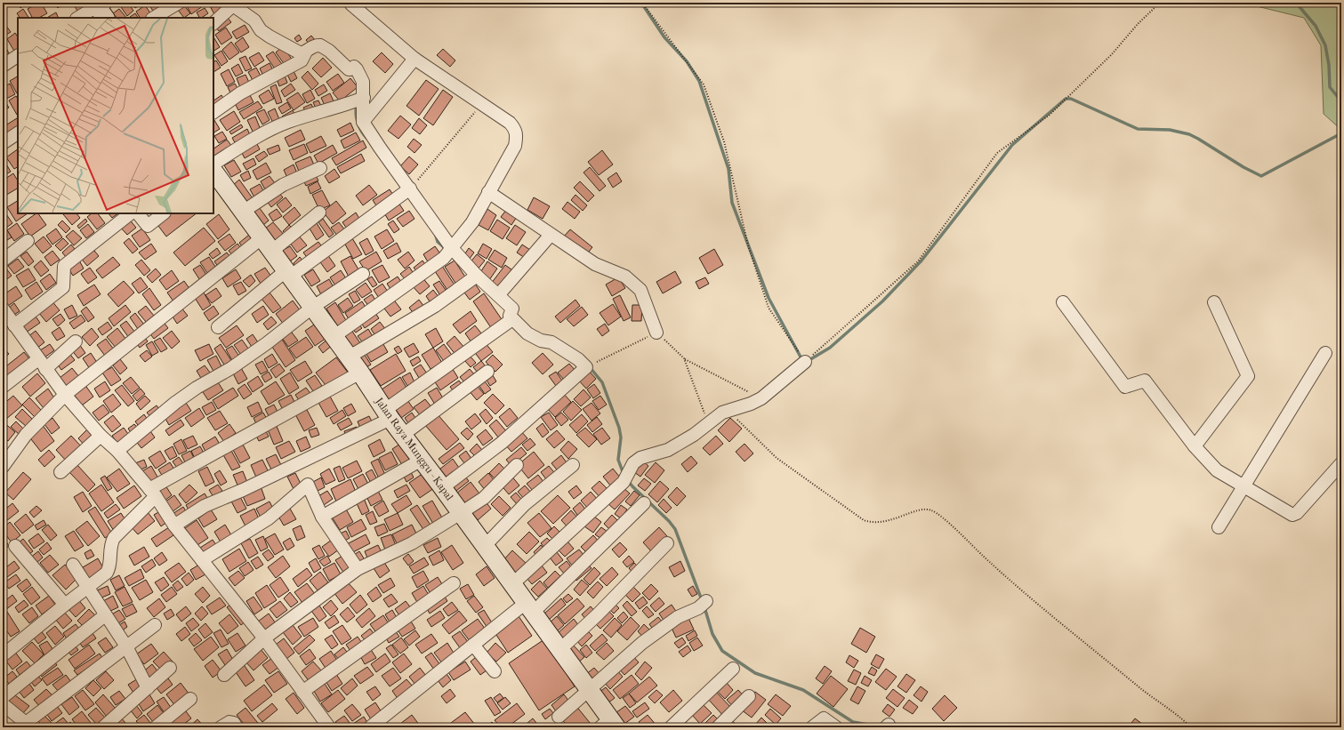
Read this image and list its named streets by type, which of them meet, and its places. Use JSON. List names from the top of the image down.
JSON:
{
  "streets": {
    "street": ["Jalan Raya Munggu - Kapal"]
  }
}
